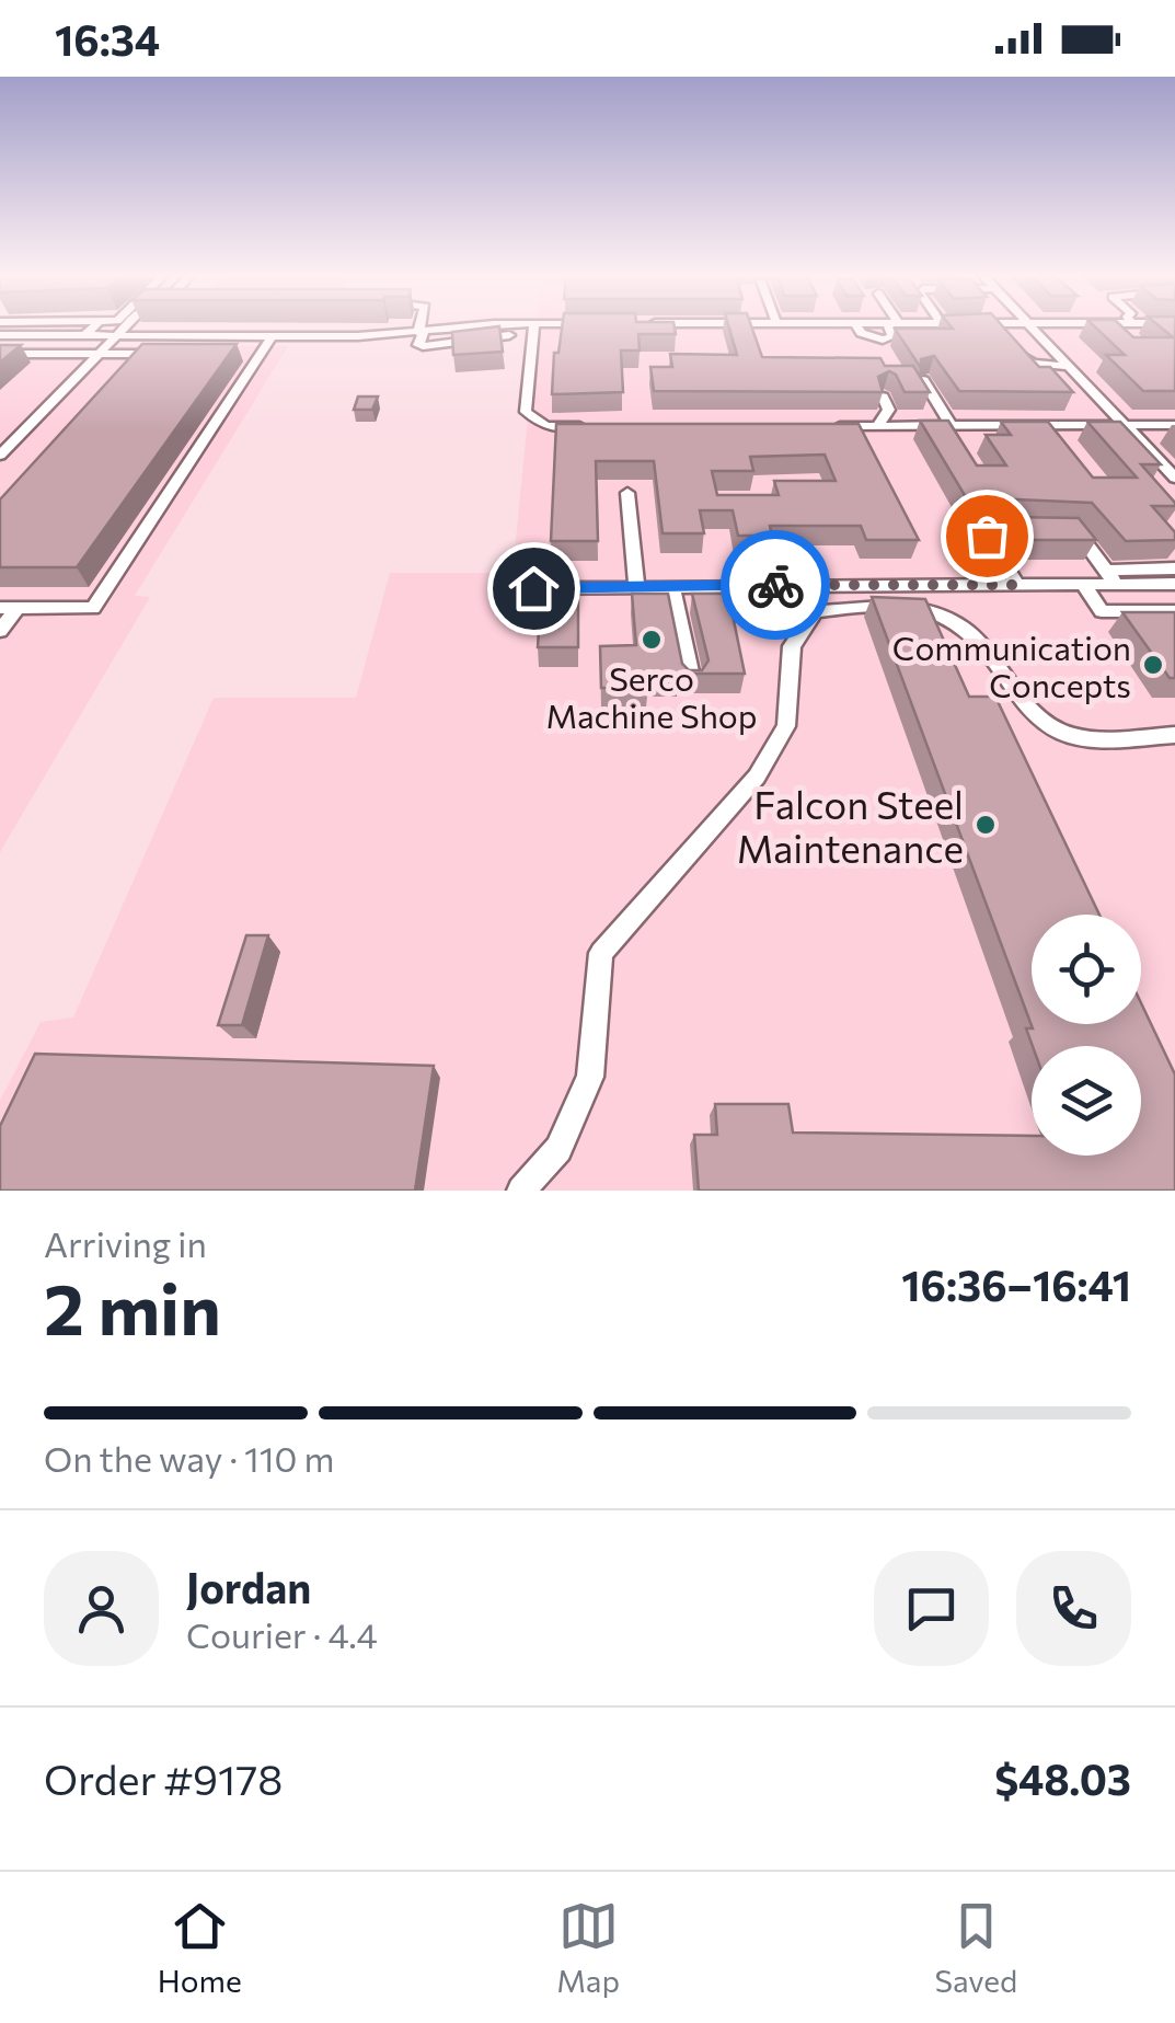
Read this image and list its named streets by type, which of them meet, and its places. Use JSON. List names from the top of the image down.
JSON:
{
  "places": ["Serco Machine Shop", "Communication Concepts", "Falcon Steel Maintenance"],
  "page": {
    "status": "16:34",
    "heading": ["2 min", "Arriving in", "16:36–16:41"],
    "panel": [
      "Jordan",
      "Courier · 4.4",
      "Order #9178",
      "$48.03"
    ],
    "bar": "On the way · 110 m",
    "tabs": ["Home", "Map", "Saved"]
  }
}
